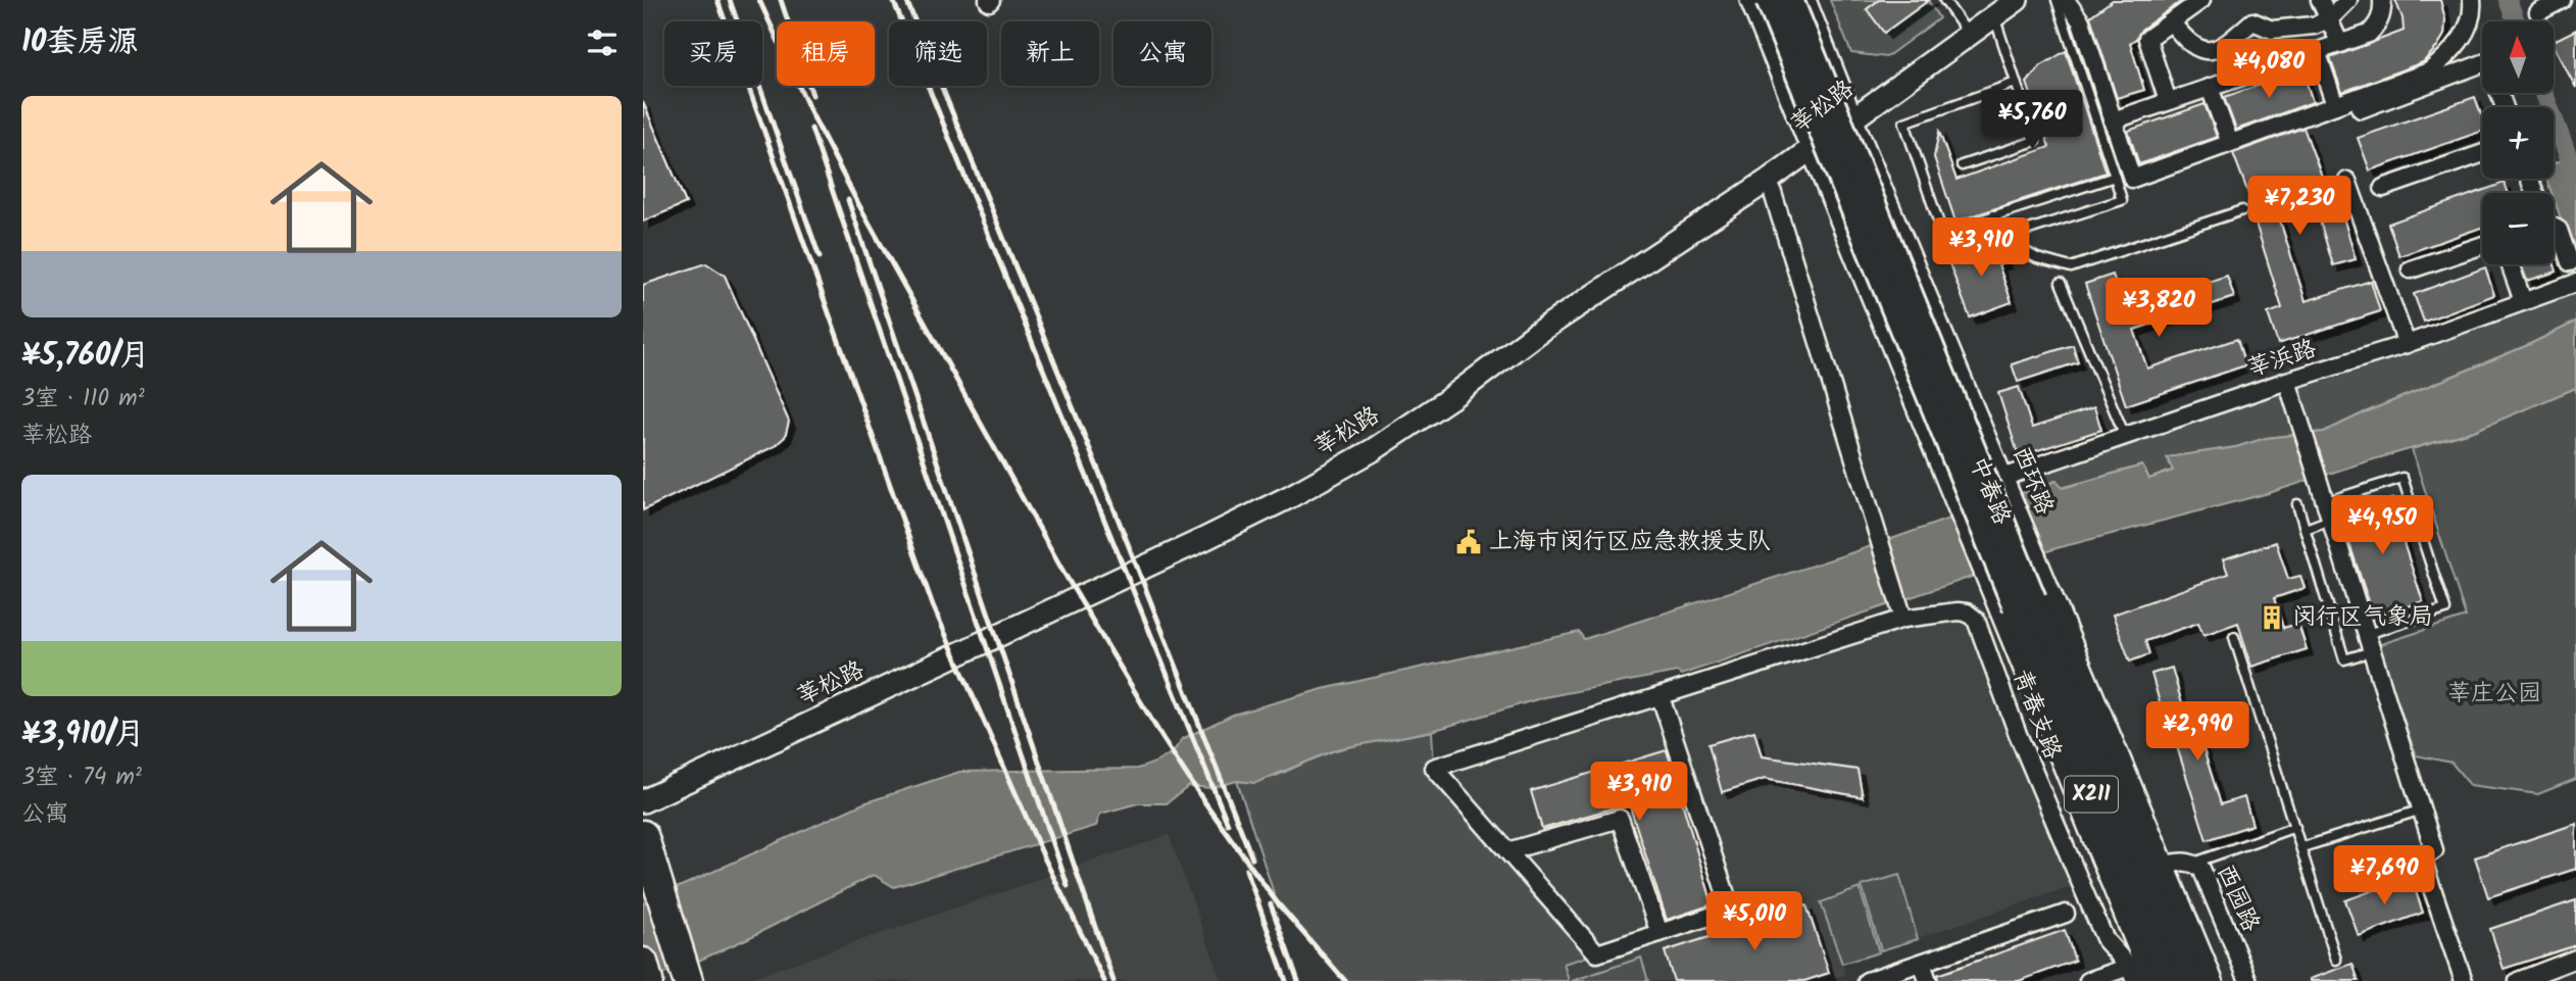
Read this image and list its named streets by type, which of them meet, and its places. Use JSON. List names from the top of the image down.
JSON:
{
  "streets": {
    "main road": [
      "莘松路",
      "西环路",
      "中春路",
      "X211"
    ],
    "street": ["莘浜路", "青春支路", "西园路"]
  },
  "crossings": [
    ["莘松路", "西环路"],
    ["莘浜路", "西环路"],
    ["西环路", "中春路"],
    ["西环路", "西园路"]
  ],
  "parks": ["莘庄公园"],
  "places": {
    "public building": ["上海市闵行区应急救援支队"],
    "building": ["闵行区气象局"]
  },
  "north": "top",
  "page": {
    "heading": "10套房源",
    "map_buttons": ["+", "−"],
    "chip": [
      "买房",
      "租房",
      "筛选",
      "新上",
      "公寓"
    ],
    "price": [
      "¥4,080",
      "¥5,760",
      "¥7,230",
      "¥3,910",
      "¥3,820",
      "¥4,950",
      "¥2,990",
      "¥3,910",
      "¥7,690",
      "¥5,010"
    ],
    "list": [
      {
        "name": "¥5,760/月",
        "note": "3室 · 110 m² · 莘松路"
      },
      {
        "name": "¥3,910/月",
        "note": "3室 · 74 m² · 公寓"
      }
    ]
  }
}
